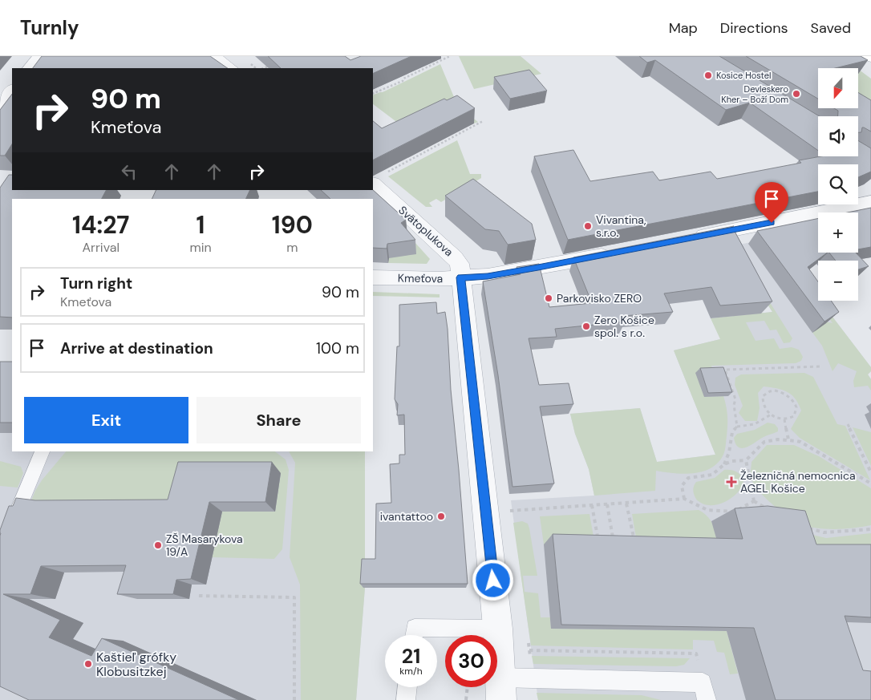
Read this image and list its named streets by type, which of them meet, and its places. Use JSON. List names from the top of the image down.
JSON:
{
  "streets": {
    "street": ["Svätoplukova", "Kmeťova"]
  },
  "crossings": [
    ["Svätoplukova", "Kmeťova"]
  ],
  "places": {
    "other": [
      "Kosice Hostel",
      "Devleskero Kher – Boží Dom",
      "Vivantina, s.r.o.",
      "Parkovisko ZERO",
      "Zero Košice spol. s r.o.",
      "ivantattoo",
      "ZŠ Masarykova 19/A",
      "Kaštieľ grófky Klobusitzkej"
    ],
    "health": ["Železničná nemocnica AGEL Košice"]
  },
  "north": "bottom",
  "page": {
    "header": "Turnly",
    "nav": ["Map", "Directions", "Saved"],
    "map_buttons": ["+", "−"],
    "turn": ["90 m", "Kmeťova"],
    "eta": [
      "14:27",
      "Arrival",
      "1",
      "min",
      "190",
      "m"
    ],
    "list": [
      {
        "name": "Turn right",
        "note": "Kmeťova",
        "value": "90 m"
      },
      {
        "name": "Arrive at destination",
        "value": "100 m"
      }
    ],
    "buttons": ["Exit", "Share"],
    "speed": "21 km/h",
    "limit": "30"
  }
}
